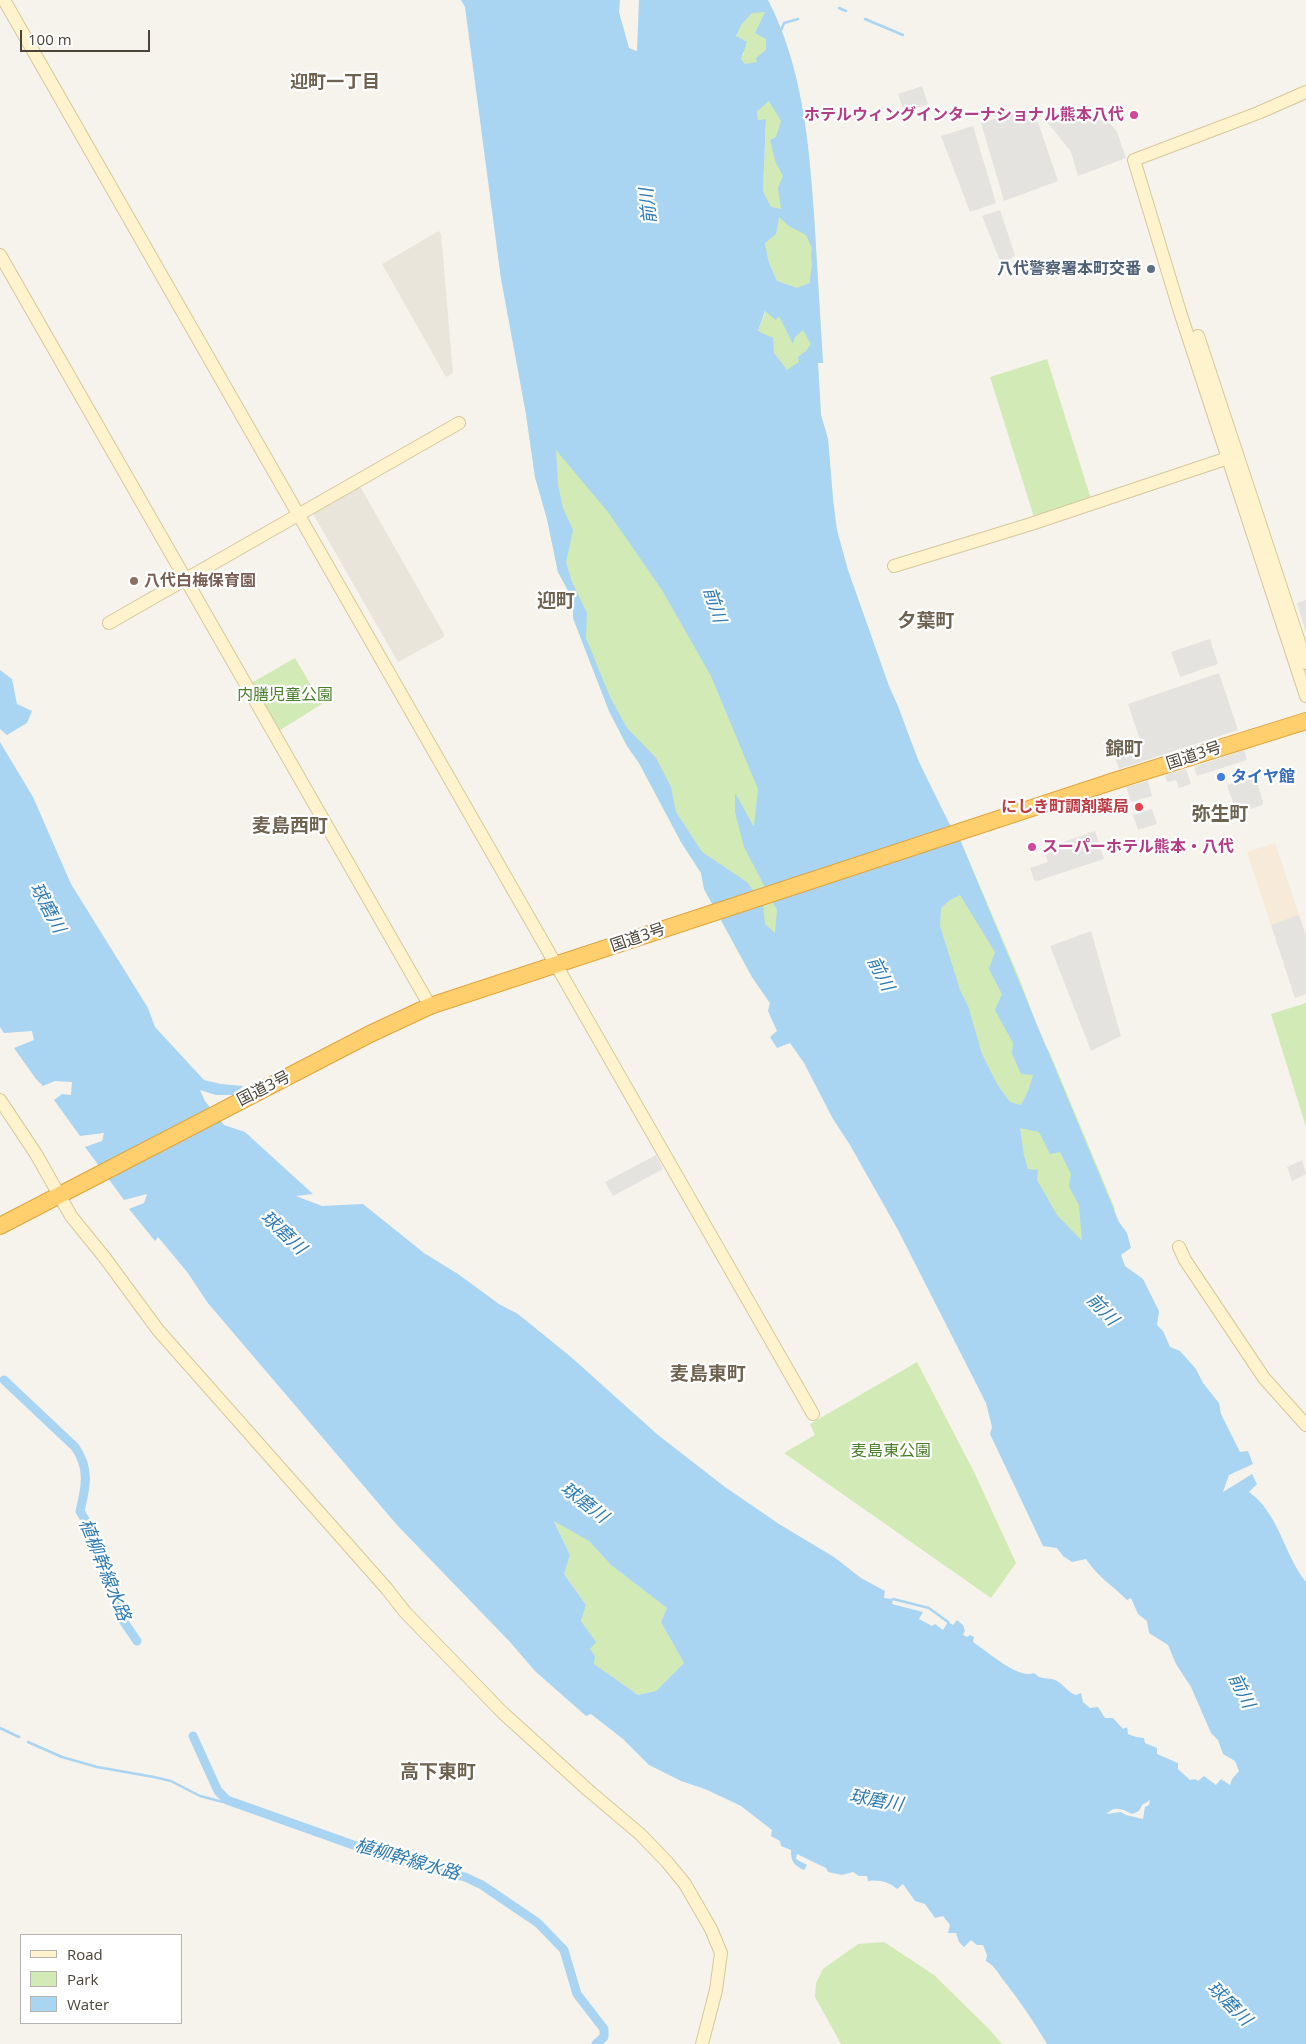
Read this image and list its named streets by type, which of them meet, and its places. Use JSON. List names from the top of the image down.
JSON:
{
  "streets": {
    "highway": ["国道3号"]
  },
  "districts": [
    "迎町一丁目",
    "迎町",
    "夕葉町",
    "錦町",
    "弥生町",
    "麦島西町",
    "麦島東町",
    "高下東町"
  ],
  "water": ["前川", "球磨川", "植柳幹線水路"],
  "parks": ["内膳児童公園", "麦島東公園"],
  "places": [
    "ホテルウィングインターナショナル熊本八代",
    "八代警察署本町交番",
    "八代白梅保育園",
    "タイヤ館",
    "にしき町調剤薬局",
    "スーパーホテル熊本・八代"
  ],
  "legend": ["Road", "Park", "Water"],
  "scale_bar": "100 m"
}
